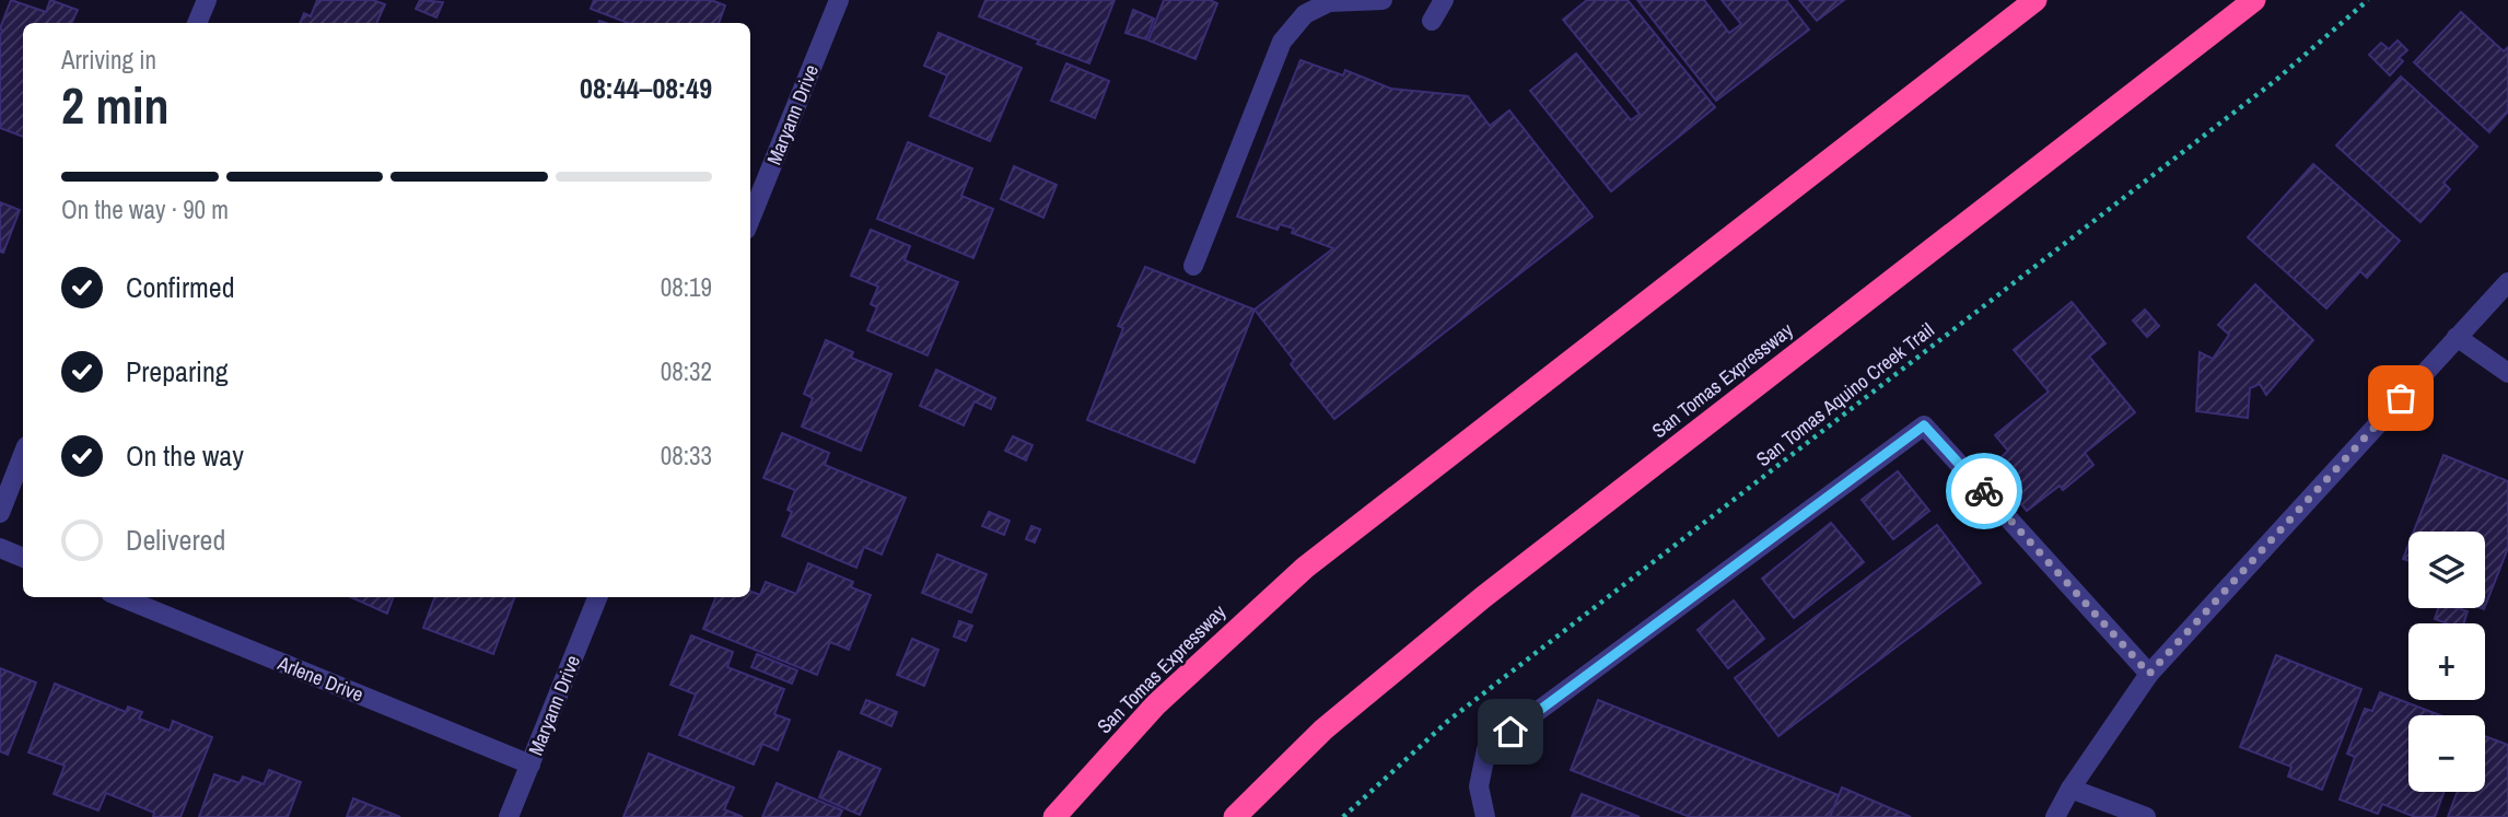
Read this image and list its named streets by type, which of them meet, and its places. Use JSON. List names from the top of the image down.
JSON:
{
  "streets": {
    "highway": ["San Tomas Expressway"],
    "street": ["Maryann Drive", "Arlene Drive"],
    "path": ["San Tomas Aquino Creek Trail"]
  },
  "crossings": [
    ["Maryann Drive", "Arlene Drive"]
  ],
  "page": {
    "heading": ["2 min", "Arriving in", "08:44–08:49"],
    "bar": "On the way · 90 m",
    "list": [
      ["Confirmed", "08:19"],
      ["Preparing", "08:32"],
      ["On the way", "08:33"],
      "Delivered"
    ],
    "map_buttons": ["+", "−"]
  }
}
